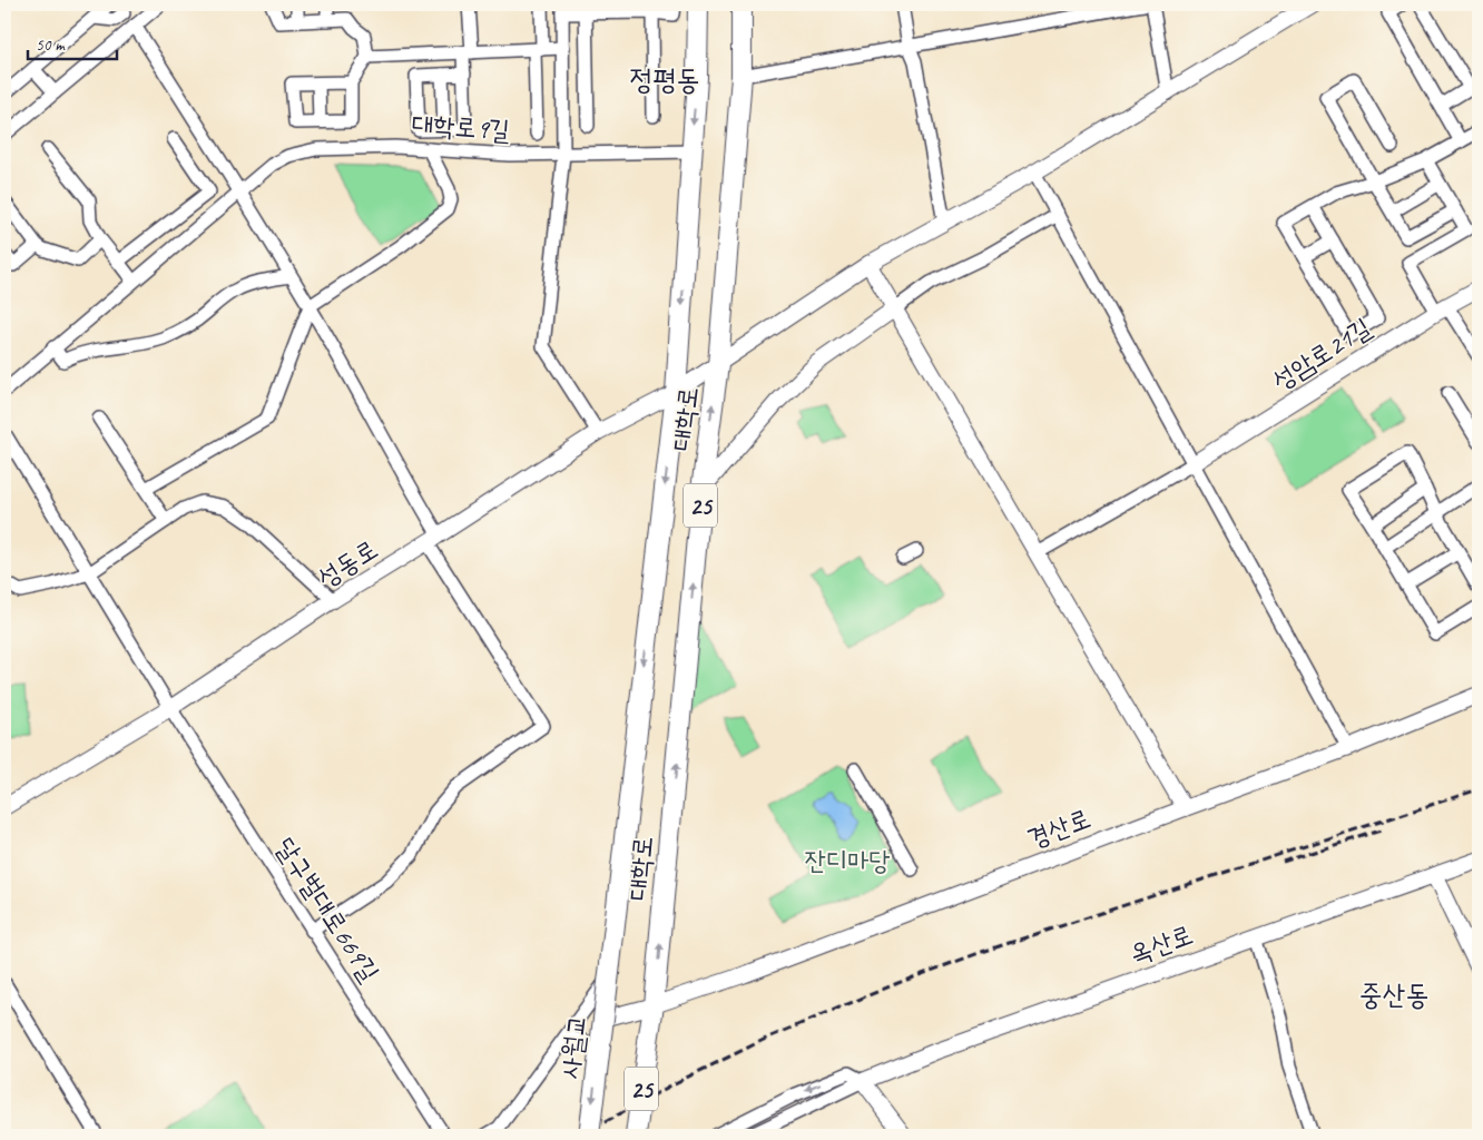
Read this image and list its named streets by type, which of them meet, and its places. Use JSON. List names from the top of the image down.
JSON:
{
  "streets": {
    "main road": ["대학로", "25", "사월교"],
    "street": [
      "대학로9길",
      "성암로21길",
      "성동로",
      "경산로",
      "달구벌대로669길",
      "옥산로"
    ]
  },
  "crossings": [
    ["대학로9길", "대학로"],
    ["대학로", "25"],
    ["대학로", "성동로"],
    ["대학로", "경산로"],
    ["대학로", "사월교"],
    ["25", "경산로"],
    ["성동로", "달구벌대로669길"],
    ["경산로", "사월교"]
  ],
  "districts": ["정평동", "중산동"],
  "parks": ["잔디마당"],
  "scale_bar": "50 m"
}
